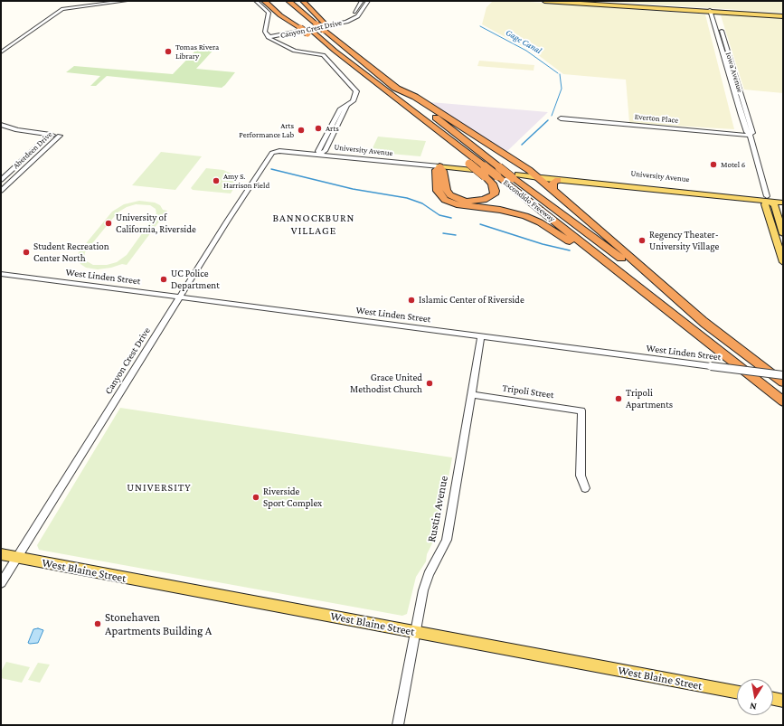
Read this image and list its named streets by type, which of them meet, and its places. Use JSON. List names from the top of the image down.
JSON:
{
  "streets": {
    "highway": ["Escondido Freeway"],
    "main road": ["Iowa Avenue", "University Avenue", "West Blaine Street"],
    "street": [
      "Canyon Crest Drive",
      "Everton Place",
      "Aberdeen Drive",
      "West Linden Street",
      "Tripoli Street",
      "Rustin Avenue"
    ]
  },
  "crossings": [
    ["Canyon Crest Drive", "University Avenue"],
    ["Canyon Crest Drive", "West Linden Street"],
    ["Canyon Crest Drive", "West Blaine Street"],
    ["Iowa Avenue", "Everton Place"],
    ["Iowa Avenue", "University Avenue"],
    ["University Avenue", "Escondido Freeway"],
    ["West Linden Street", "Rustin Avenue"],
    ["Tripoli Street", "Rustin Avenue"],
    ["Rustin Avenue", "West Blaine Street"]
  ],
  "districts": ["BANNOCKBURN VILLAGE", "UNIVERSITY"],
  "water": ["Gage Canal"],
  "places": [
    "Tomas Rivera Library",
    "Arts",
    "Arts Performance Lab",
    "Motel 6",
    "Amy S. Harrison Field",
    "University of California, Riverside",
    "Regency Theater- University Village",
    "Student Recreation Center North",
    "UC Police Department",
    "Islamic Center of Riverside",
    "Grace United Methodist Church",
    "Tripoli Apartments",
    "Riverside Sport Complex",
    "Stonehaven Apartments Building A"
  ],
  "north": "bottom"
}
